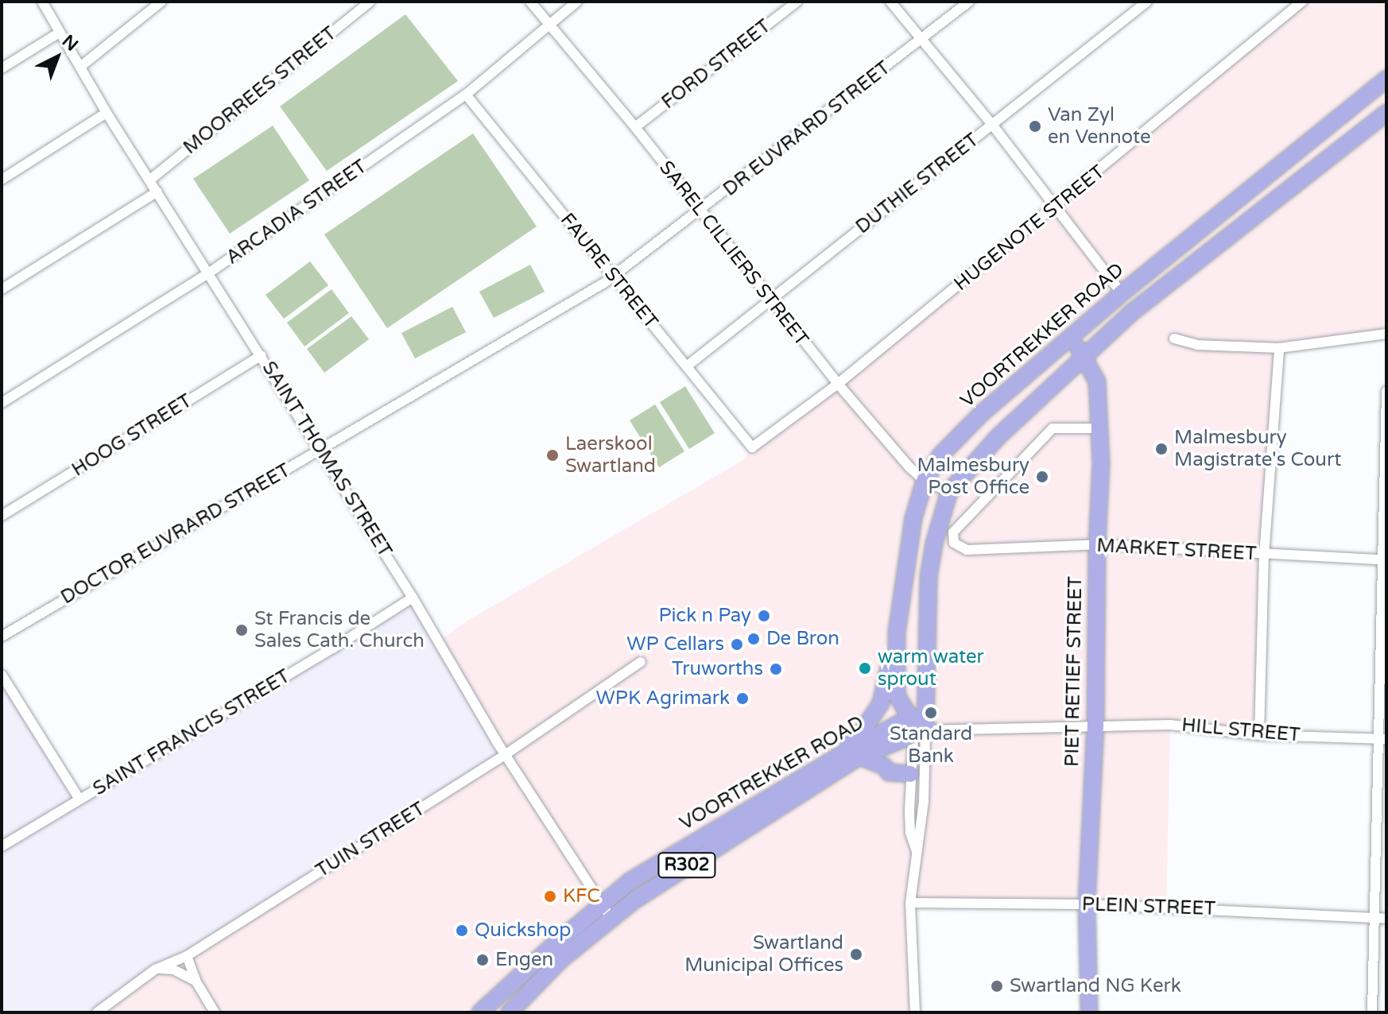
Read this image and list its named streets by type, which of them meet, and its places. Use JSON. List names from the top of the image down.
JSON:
{
  "streets": {
    "main road": ["VOORTREKKER ROAD", "PIET RETIEF STREET", "R302"],
    "street": [
      "FORD STREET",
      "MOORREES STREET",
      "DR EUVRARD STREET",
      "DUTHIE STREET",
      "ARCADIA STREET",
      "HUGENOTE STREET",
      "SAREL CILLIERS STREET",
      "FAURE STREET",
      "HOOG STREET",
      "SAINT THOMAS STREET",
      "DOCTOR EUVRARD STREET",
      "MARKET STREET",
      "HILL STREET",
      "SAINT FRANCIS STREET",
      "TUIN STREET",
      "PLEIN STREET"
    ]
  },
  "crossings": [
    ["FORD STREET", "SAREL CILLIERS STREET"],
    ["MOORREES STREET", "SAINT THOMAS STREET"],
    ["DR EUVRARD STREET", "SAREL CILLIERS STREET"],
    ["DR EUVRARD STREET", "FAURE STREET"],
    ["DR EUVRARD STREET", "DOCTOR EUVRARD STREET"],
    ["DUTHIE STREET", "SAREL CILLIERS STREET"],
    ["DUTHIE STREET", "FAURE STREET"],
    ["ARCADIA STREET", "SAREL CILLIERS STREET"],
    ["ARCADIA STREET", "FAURE STREET"],
    ["ARCADIA STREET", "SAINT THOMAS STREET"],
    ["HUGENOTE STREET", "SAREL CILLIERS STREET"],
    ["HUGENOTE STREET", "FAURE STREET"],
    ["SAREL CILLIERS STREET", "VOORTREKKER ROAD"],
    ["FAURE STREET", "DOCTOR EUVRARD STREET"],
    ["VOORTREKKER ROAD", "SAINT THOMAS STREET"],
    ["VOORTREKKER ROAD", "PIET RETIEF STREET"],
    ["VOORTREKKER ROAD", "HILL STREET"],
    ["HOOG STREET", "SAINT THOMAS STREET"],
    ["SAINT THOMAS STREET", "DOCTOR EUVRARD STREET"],
    ["SAINT THOMAS STREET", "SAINT FRANCIS STREET"],
    ["SAINT THOMAS STREET", "TUIN STREET"],
    ["MARKET STREET", "PIET RETIEF STREET"],
    ["PIET RETIEF STREET", "HILL STREET"],
    ["PIET RETIEF STREET", "PLEIN STREET"]
  ],
  "places": [
    "Van Zyl en Vennote",
    "Malmesbury Magistrate's Court",
    "Laerskool Swartland",
    "Malmesbury Post Office",
    "Pick n Pay",
    "St Francis de Sales Cath. Church",
    "De Bron",
    "WP Cellars",
    "warm water sprout",
    "Truworths",
    "WPK Agrimark",
    "Standard Bank",
    "KFC",
    "Quickshop",
    "Swartland Municipal Offices",
    "Engen",
    "Swartland NG Kerk"
  ],
  "north": "top right"
}
